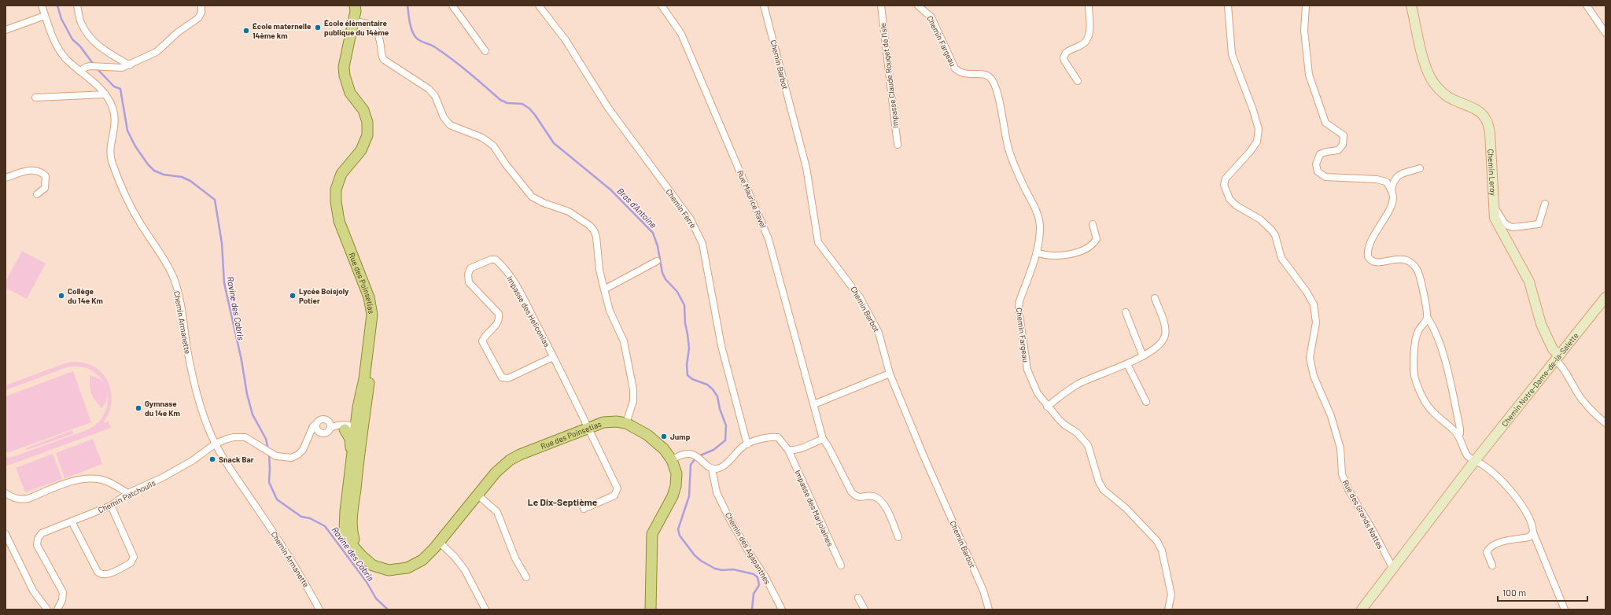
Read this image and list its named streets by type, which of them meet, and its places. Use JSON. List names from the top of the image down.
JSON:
{
  "streets": {
    "main road": ["Rue des Poinsetias"],
    "street": [
      "Chemin Fargeau",
      "Chemin Barbot",
      "Impasse Claude Rouget de l'Isle",
      "Chemin Leroy",
      "Rue Maurice Ravel",
      "Chemin Fèrrè",
      "Impasse des Heliconias",
      "Chemin Armanette",
      "Chemin Notre-Dame-de-la-Salette",
      "Chemin Patchoulis",
      "Impasse des Marjolaines",
      "Rue des Grands Nattes",
      "Chemin des Agapanthes"
    ]
  },
  "crossings": [
    ["Chemin Leroy", "Chemin Notre-Dame-de-la-Salette"],
    ["Chemin Fèrrè", "Impasse des Marjolaines"],
    ["Rue des Poinsetias", "Impasse des Heliconias"],
    ["Chemin Armanette", "Chemin Patchoulis"],
    ["Chemin Notre-Dame-de-la-Salette", "Rue des Grands Nattes"]
  ],
  "districts": ["Le Dix-Septième"],
  "water": ["Bras d'Antoine", "Ravine des Cabris"],
  "places": [
    "École élémentaire publique du 14ème",
    "École maternelle 14ème km",
    "Collège du 14e Km",
    "Lycée Boisjoly Potier",
    "Gymnase du 14e Km",
    "Jump",
    "Snack Bar"
  ],
  "scale_bar": "100 m"
}
